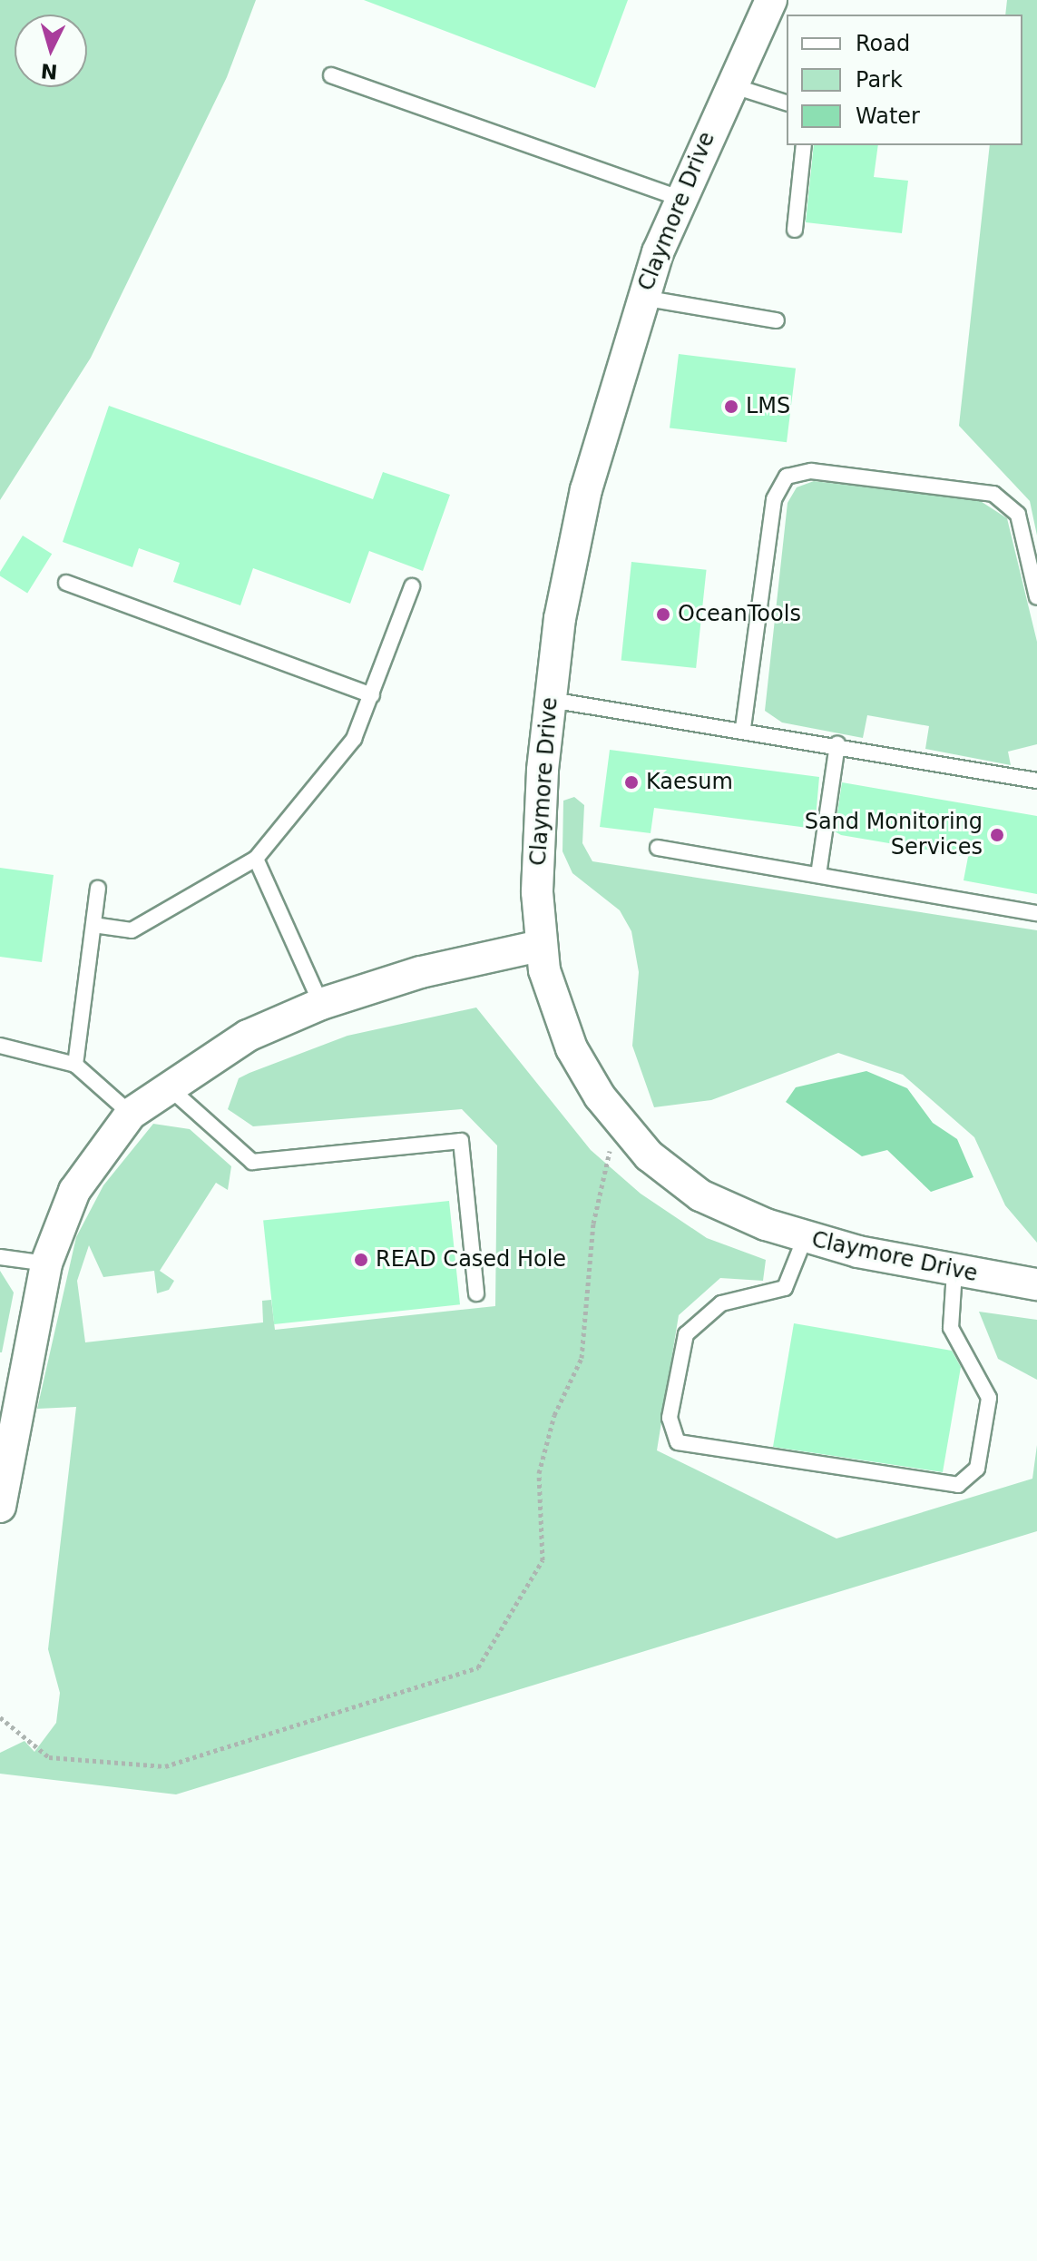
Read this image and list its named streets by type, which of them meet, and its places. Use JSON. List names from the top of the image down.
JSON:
{
  "streets": {
    "street": ["Claymore Drive"]
  },
  "places": [
    "LMS",
    "OceanTools",
    "Kaesum",
    "Sand Monitoring Services",
    "READ Cased Hole"
  ],
  "legend": ["Road", "Park", "Water"],
  "north": "bottom"
}
